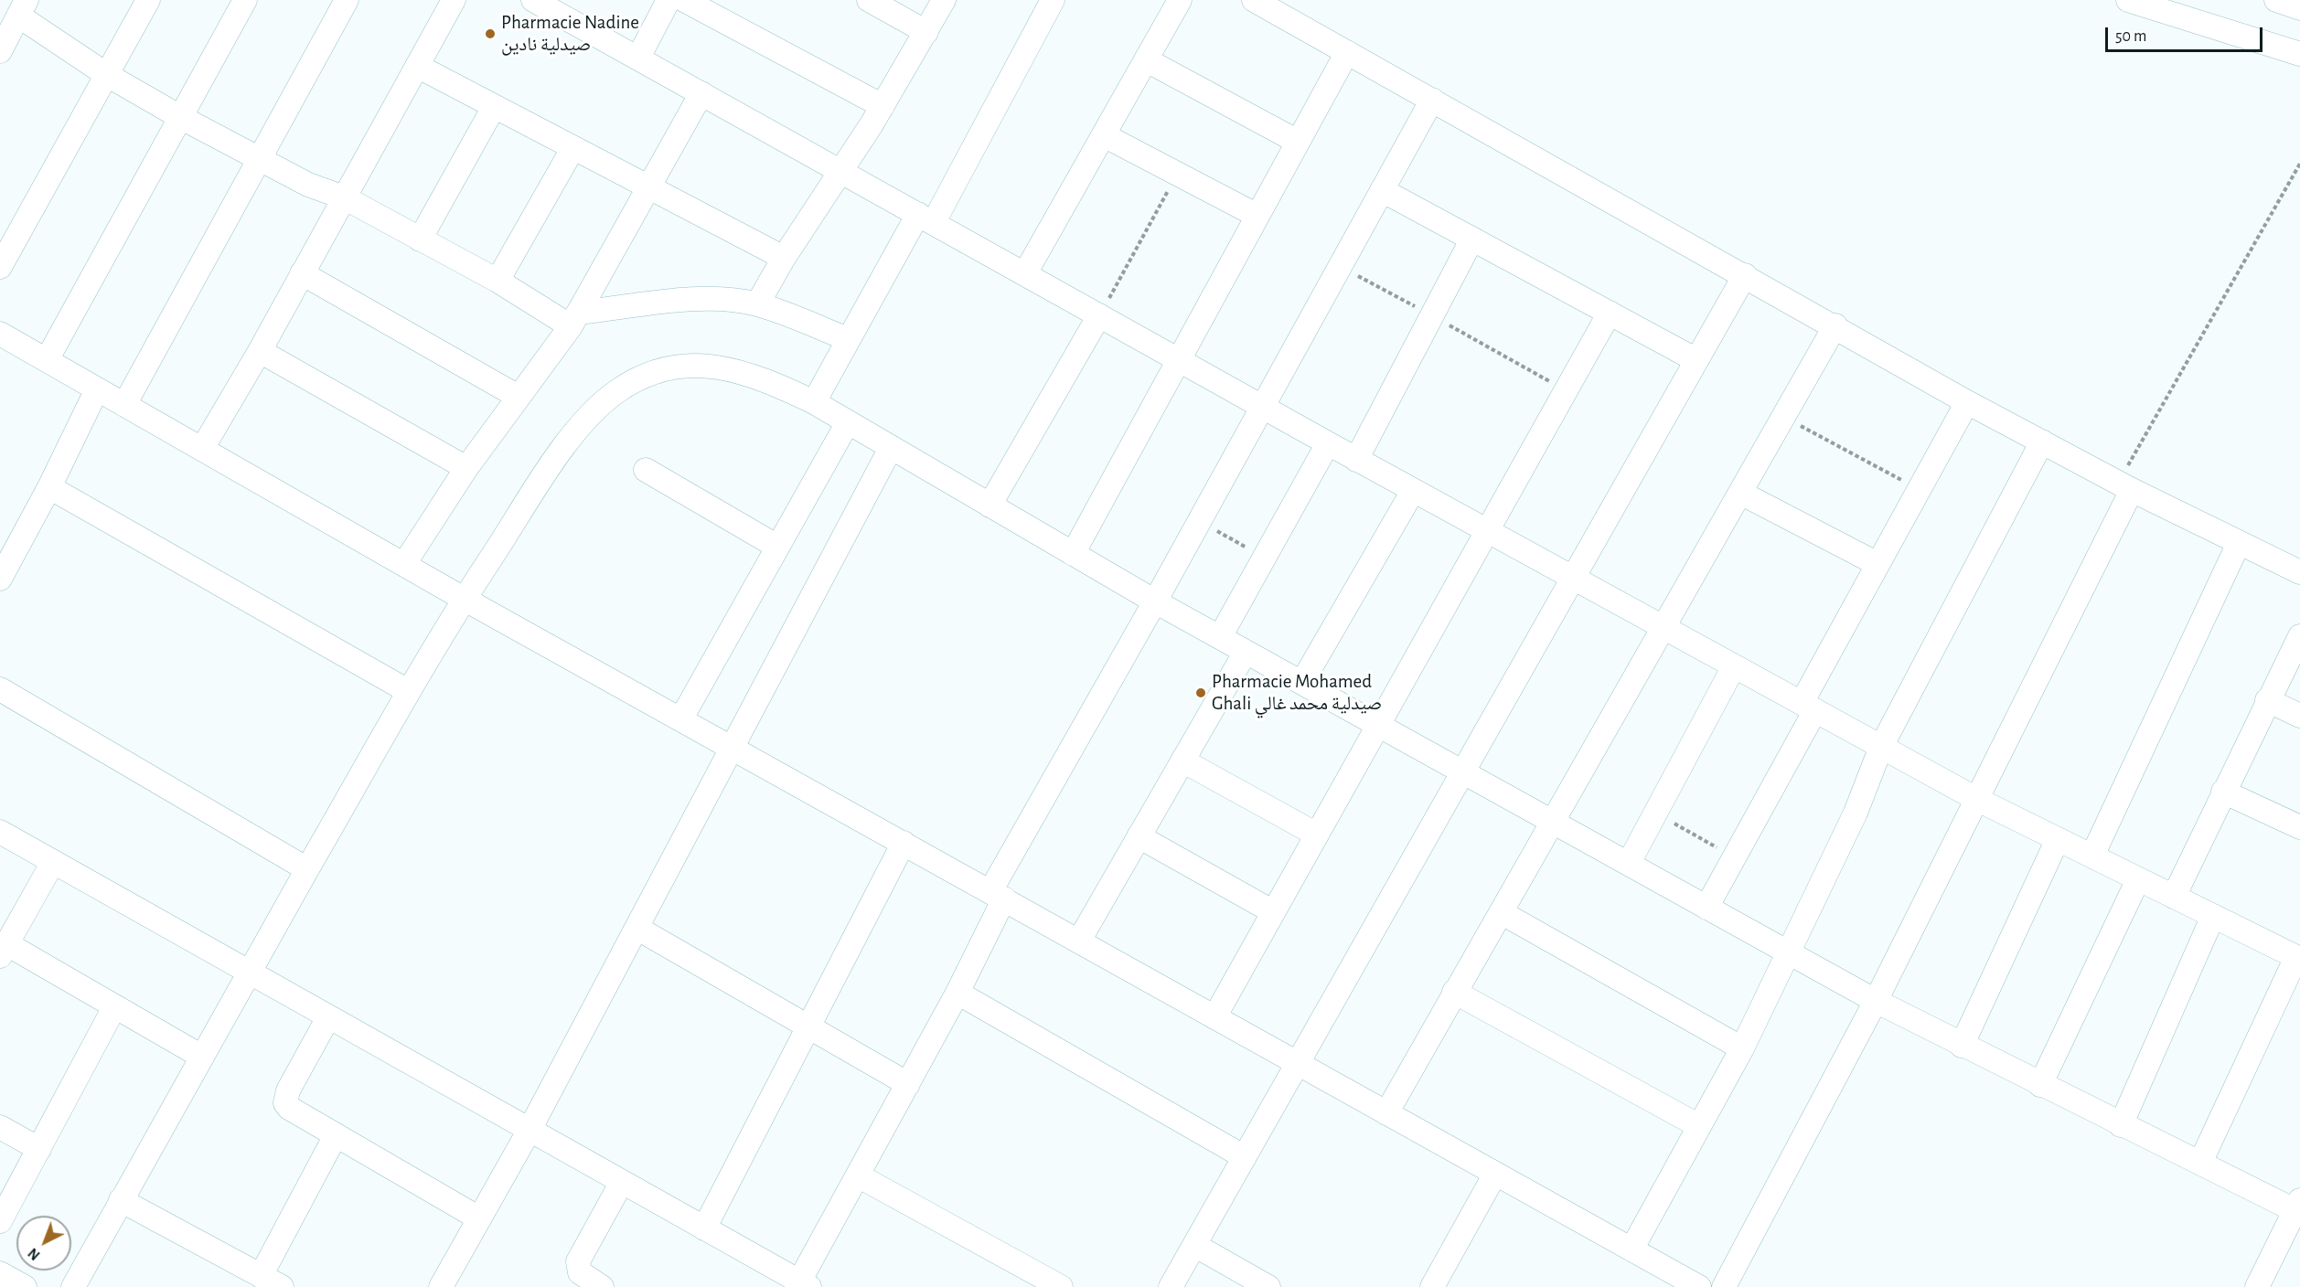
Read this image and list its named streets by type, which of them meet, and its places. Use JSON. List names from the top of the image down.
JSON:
{
  "places": ["Pharmacie Nadine صيدلية نادين", "Pharmacie Mohamed Ghali صيدلية محمد غالي"],
  "scale_bar": "50 m",
  "north": "bottom left"
}
